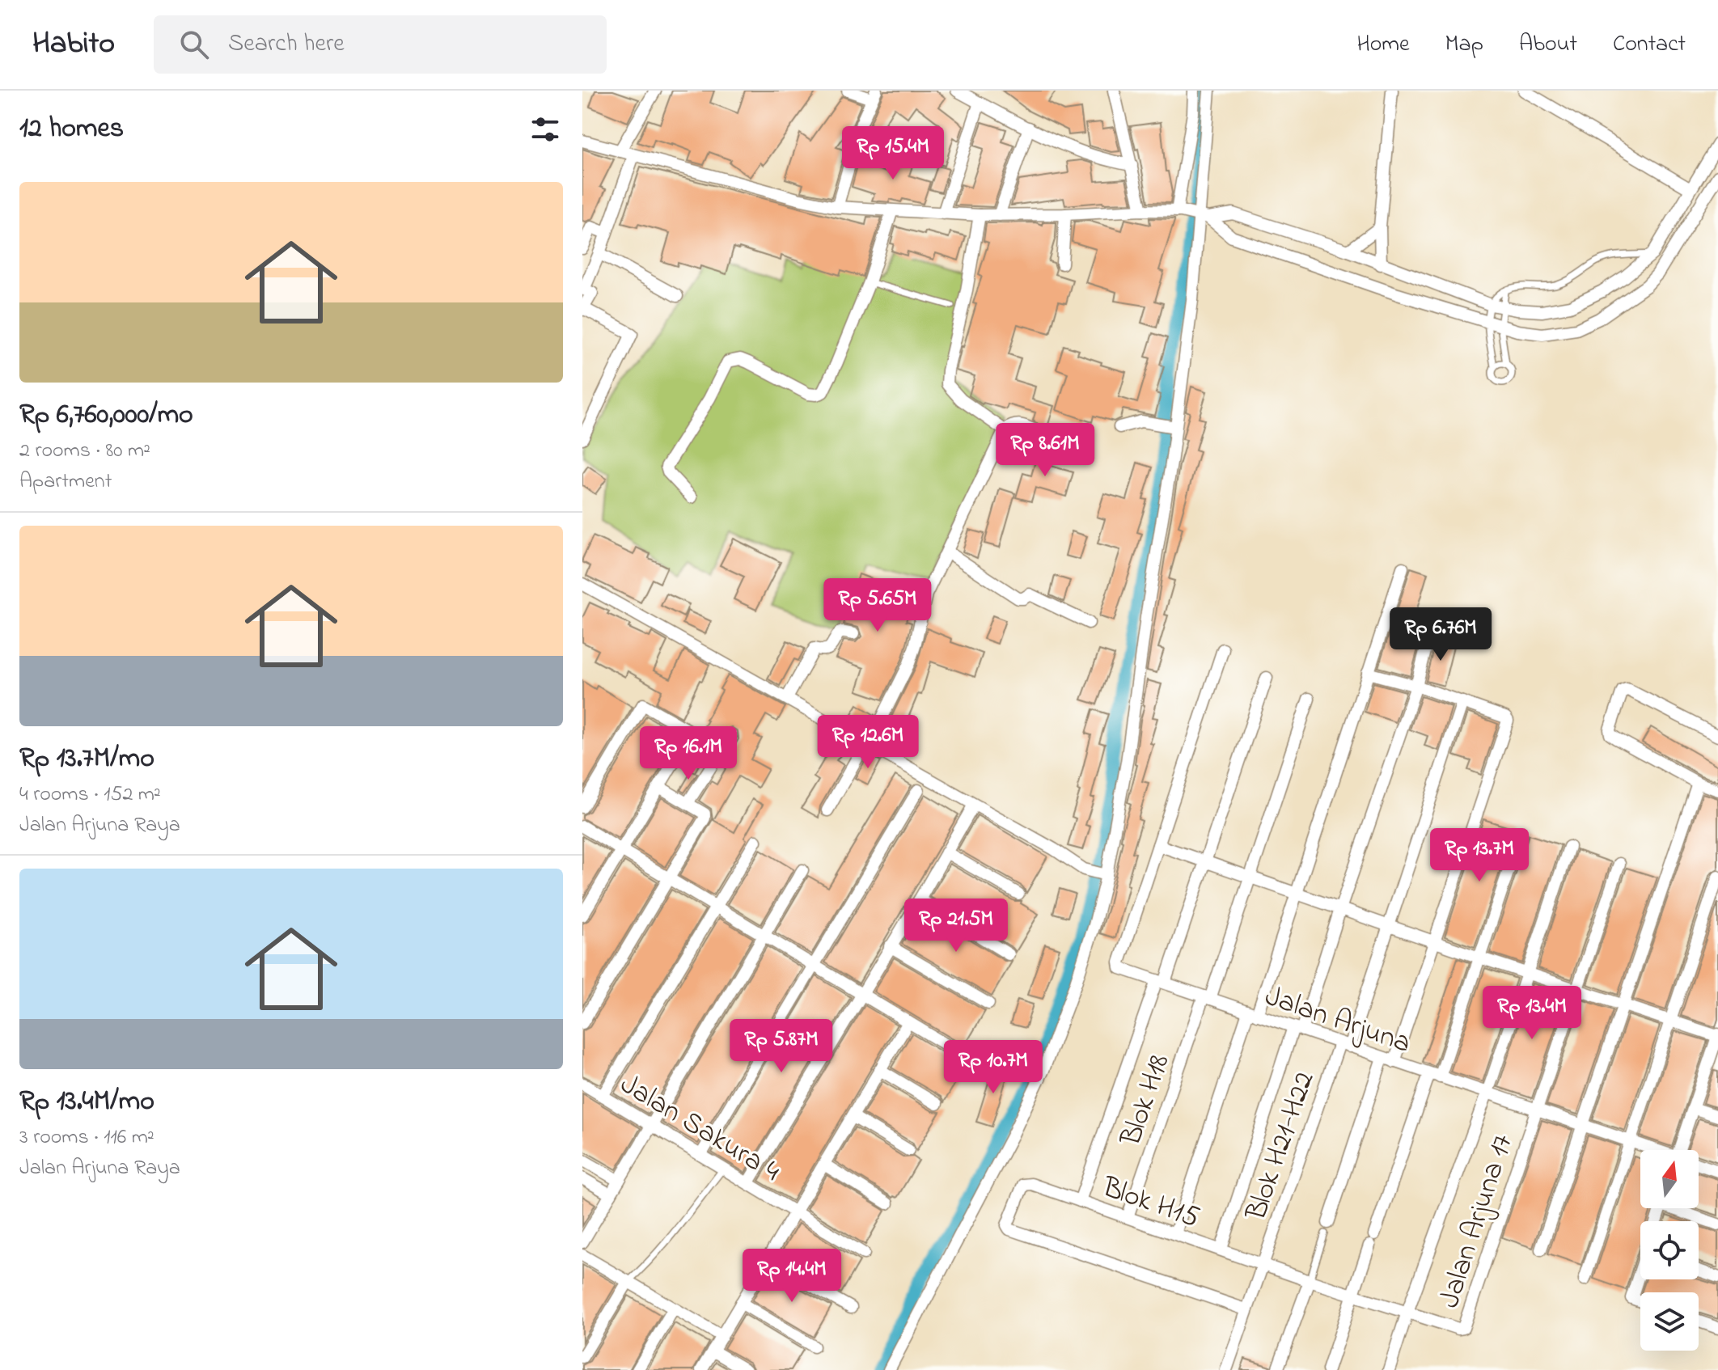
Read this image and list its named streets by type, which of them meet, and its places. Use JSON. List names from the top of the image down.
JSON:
{
  "streets": {
    "street": [
      "Jalan Arjuna",
      "Blok H18",
      "Jalan Sakura 4",
      "Blok H21-H22",
      "Blok H15",
      "Jalan Arjuna 17"
    ]
  },
  "crossings": [
    ["Jalan Arjuna", "Blok H18"],
    ["Jalan Arjuna", "Blok H21-H22"],
    ["Jalan Arjuna", "Jalan Arjuna 17"],
    ["Blok H18", "Blok H15"],
    ["Blok H21-H22", "Blok H15"],
    ["Blok H15", "Jalan Arjuna 17"]
  ],
  "north": "top",
  "page": {
    "header": "Habito",
    "search": "Search here",
    "nav": [
      "Home",
      "Map",
      "About",
      "Contact"
    ],
    "heading": "12 homes",
    "price": [
      "Rp 15.4M",
      "Rp 8.61M",
      "Rp 5.65M",
      "Rp 6.76M",
      "Rp 12.6M",
      "Rp 16.1M",
      "Rp 13.7M",
      "Rp 21.5M",
      "Rp 13.4M",
      "Rp 5.87M",
      "Rp 10.7M",
      "Rp 14.4M"
    ],
    "list": [
      {
        "name": "Rp 6,760,000/mo",
        "note": "2 rooms · 80 m² · Apartment"
      },
      {
        "name": "Rp 13.7M/mo",
        "note": "4 rooms · 152 m² · Jalan Arjuna Raya"
      },
      {
        "name": "Rp 13.4M/mo",
        "note": "3 rooms · 116 m² · Jalan Arjuna Raya"
      }
    ]
  }
}
